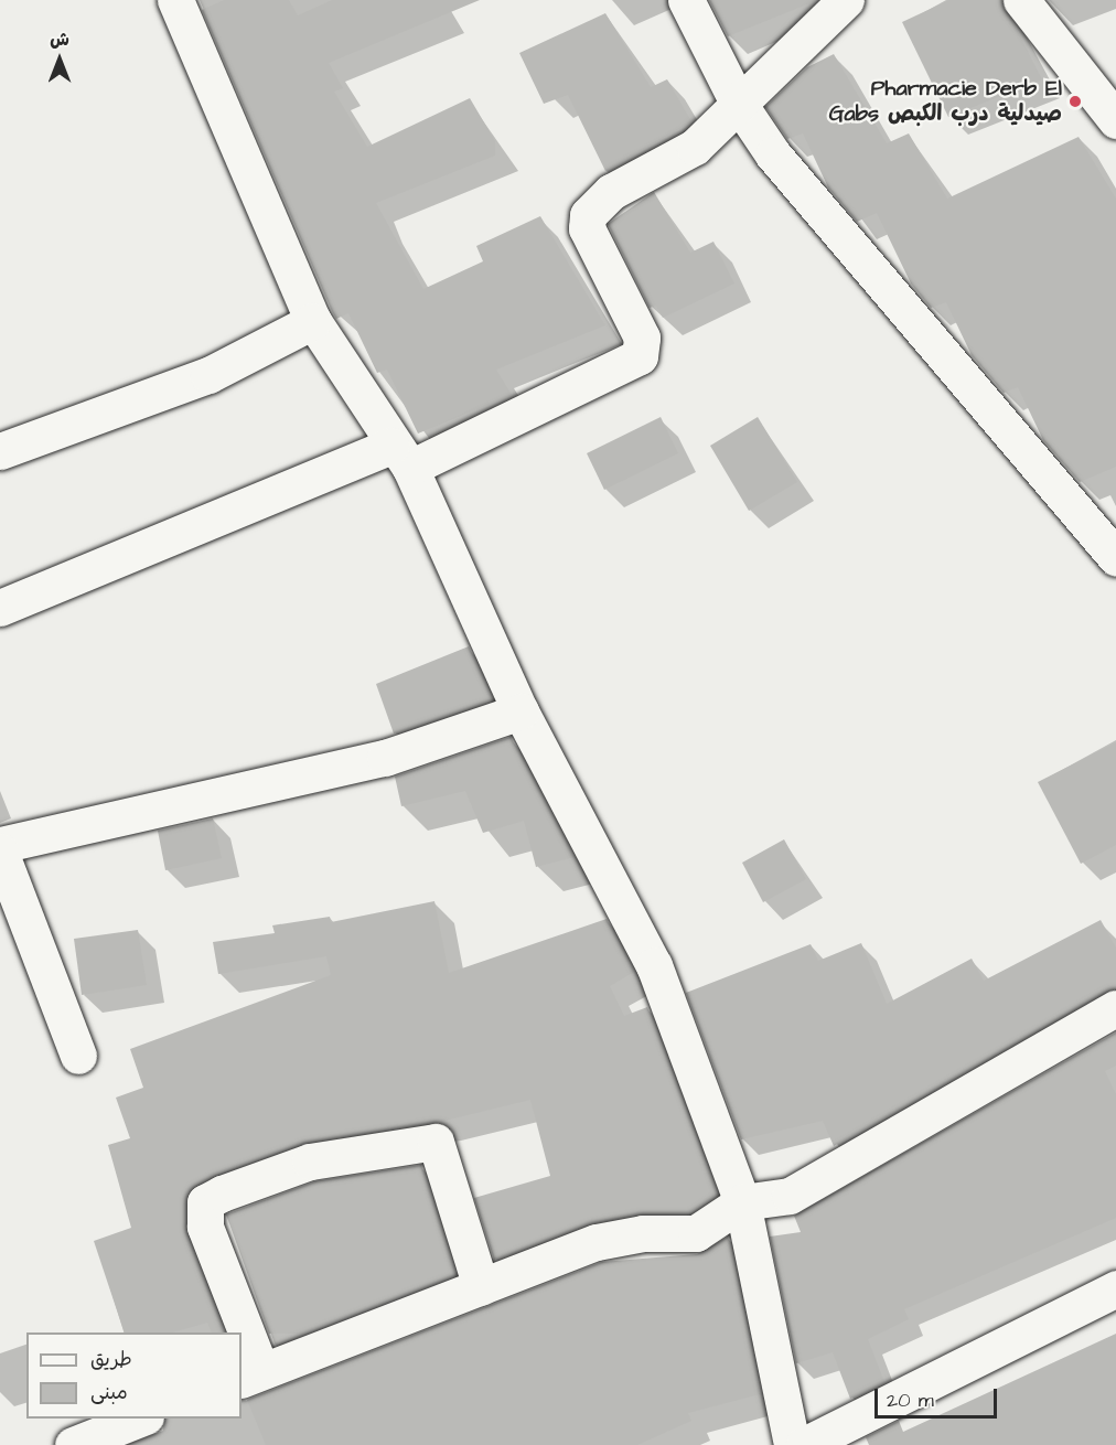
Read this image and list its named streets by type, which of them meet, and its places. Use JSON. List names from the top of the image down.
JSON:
{
  "places": ["Pharmacie Derb El Gabs صيدلية درب الكبص"],
  "legend": ["طريق", "مبنى"],
  "scale_bar": "20 m",
  "north": "top"
}
